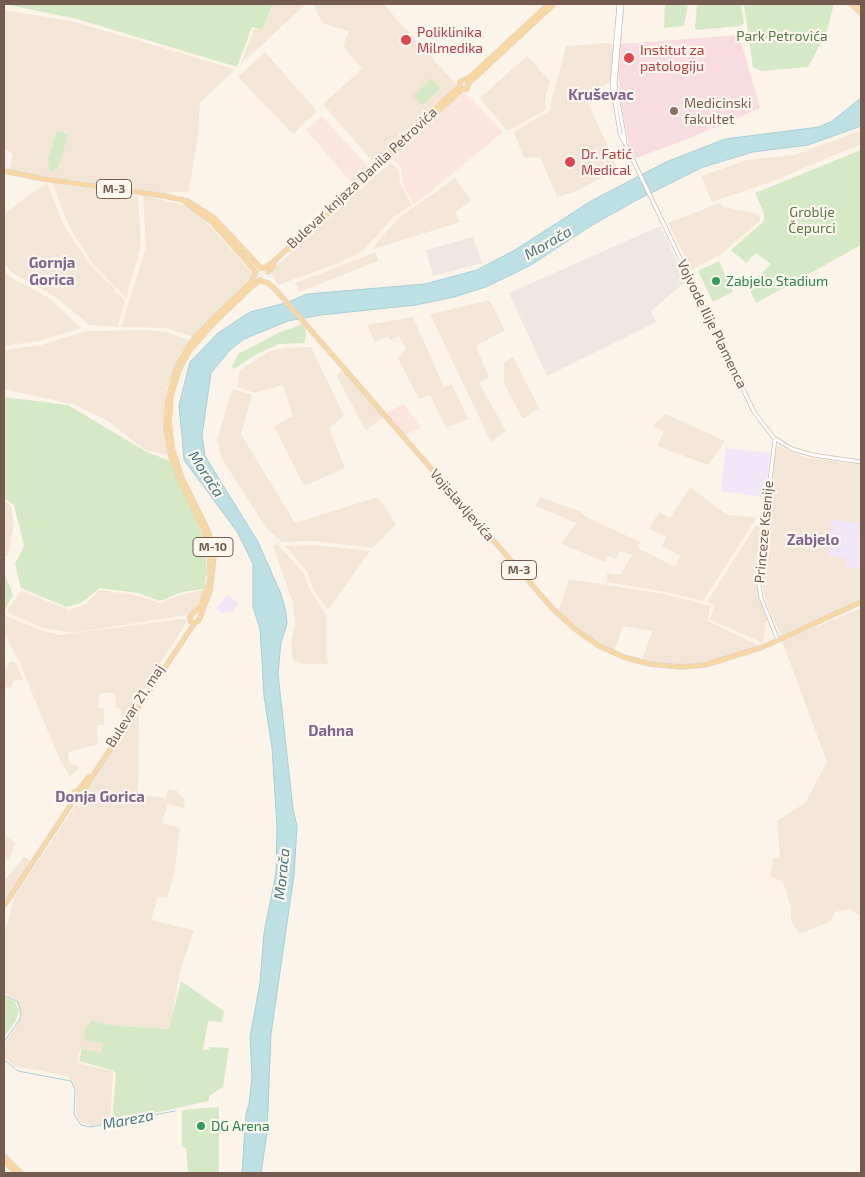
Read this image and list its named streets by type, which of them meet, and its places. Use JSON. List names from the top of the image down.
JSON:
{
  "streets": {
    "main road": [
      "Bulevar knjaza Danila Petrovića",
      "M-3",
      "Vojislavljevića",
      "M-10",
      "Bulevar 21. maj"
    ],
    "street": ["Vojvode Ilije Plamenca", "Princeze Ksenije"]
  },
  "crossings": [
    ["Bulevar knjaza Danila Petrovića", "M-3"],
    ["Bulevar knjaza Danila Petrovića", "Bulevar 21. maj"],
    ["M-3", "Vojislavljevića"],
    ["M-3", "Bulevar 21. maj"],
    ["Vojvode Ilije Plamenca", "Princeze Ksenije"],
    ["Vojislavljevića", "Princeze Ksenije"]
  ],
  "districts": [
    "Kruševac",
    "Gornja Gorica",
    "Zabjelo",
    "Dahna",
    "Donja Gorica"
  ],
  "water": ["Morača", "Mareza"],
  "parks": ["Park Petrovića", "Groblje Čepurci"],
  "places": [
    "Poliklinika Milmedika",
    "Institut za patologiju",
    "Medicinski fakultet",
    "Dr. Fatić Medical",
    "Zabjelo Stadium",
    "DG Arena"
  ]
}
